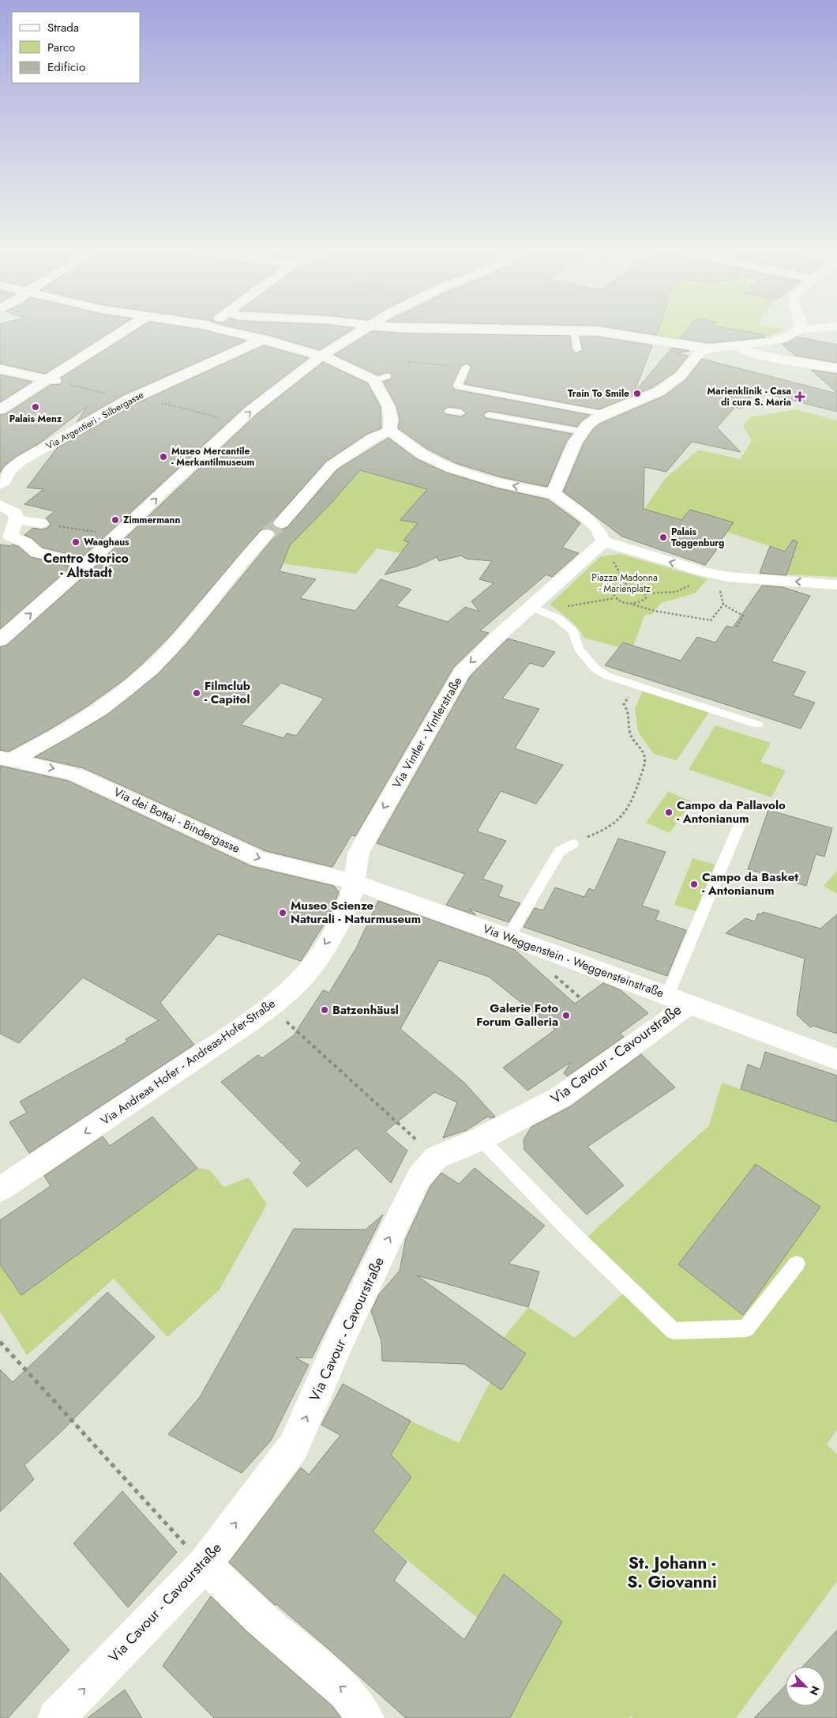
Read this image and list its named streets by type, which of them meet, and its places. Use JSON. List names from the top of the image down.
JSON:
{
  "streets": {
    "street": [
      "Via Argentieri - Silbergasse",
      "Via Vintler - Vintlerstraße",
      "Via dei Bottai - Bindergasse",
      "Via Weggenstein - Weggensteinstraße",
      "Via Cavour - Cavourstraße",
      "Via Andreas Hofer - Andreas-Hofer-Straße"
    ]
  },
  "crossings": [
    ["Via Vintler - Vintlerstraße", "Via dei Bottai - Bindergasse"],
    ["Via Vintler - Vintlerstraße", "Via Weggenstein - Weggensteinstraße"],
    ["Via Vintler - Vintlerstraße", "Via Andreas Hofer - Andreas-Hofer-Straße"],
    ["Via dei Bottai - Bindergasse", "Via Weggenstein - Weggensteinstraße"],
    ["Via dei Bottai - Bindergasse", "Via Andreas Hofer - Andreas-Hofer-Straße"],
    ["Via Weggenstein - Weggensteinstraße", "Via Cavour - Cavourstraße"],
    ["Via Weggenstein - Weggensteinstraße", "Via Andreas Hofer - Andreas-Hofer-Straße"]
  ],
  "one_way": [
    "Via Vintler - Vintlerstraße",
    "Via dei Bottai - Bindergasse",
    "Via Cavour - Cavourstraße",
    "Via Andreas Hofer - Andreas-Hofer-Straße"
  ],
  "districts": ["Centro Storico - Altstadt", "St. Johann - S. Giovanni"],
  "parks": ["Piazza Madonna - Marienplatz"],
  "places": {
    "other": [
      "Train To Smile",
      "Palais Menz",
      "Museo Mercantile - Merkantilmuseum",
      "Zimmermann",
      "Palais Toggenburg",
      "Waaghaus",
      "Filmclub - Capitol",
      "Campo da Pallavolo - Antonianum",
      "Campo da Basket - Antonianum",
      "Museo Scienze Naturali - Naturmuseum",
      "Batzenhäusl",
      "Galerie Foto Forum Galleria"
    ],
    "health": ["Marienklinik - Casa di cura S. Maria"]
  },
  "legend": ["Strada", "Parco", "Edificio"],
  "north": "bottom right"
}
